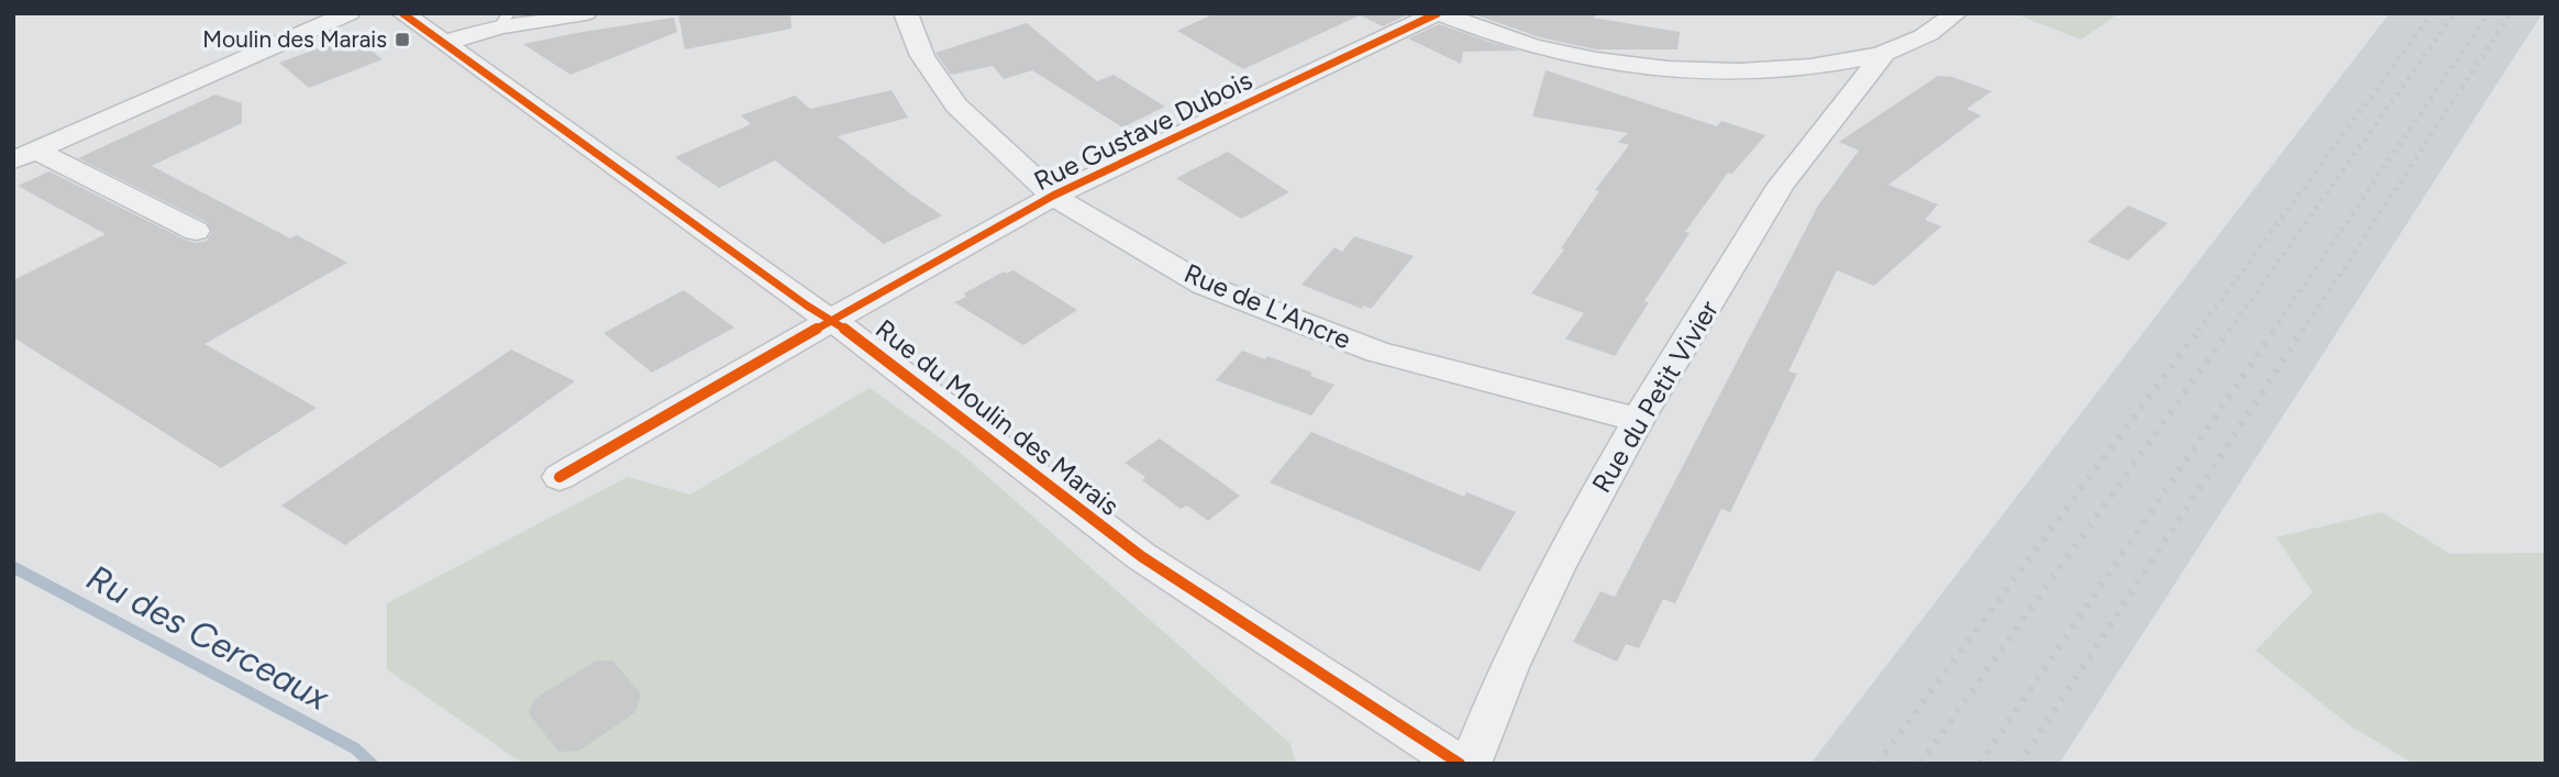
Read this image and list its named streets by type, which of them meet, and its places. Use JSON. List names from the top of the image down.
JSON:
{
  "streets": {
    "street": [
      "Rue Gustave Dubois",
      "Rue de L'Ancre",
      "Rue du Petit Vivier",
      "Rue du Moulin des Marais"
    ]
  },
  "crossings": [
    ["Rue Gustave Dubois", "Rue de L'Ancre"],
    ["Rue Gustave Dubois", "Rue du Moulin des Marais"],
    ["Rue de L'Ancre", "Rue du Petit Vivier"]
  ],
  "water": ["Ru des Cerceaux"],
  "places": {
    "transit": ["Moulin des Marais"]
  }
}
